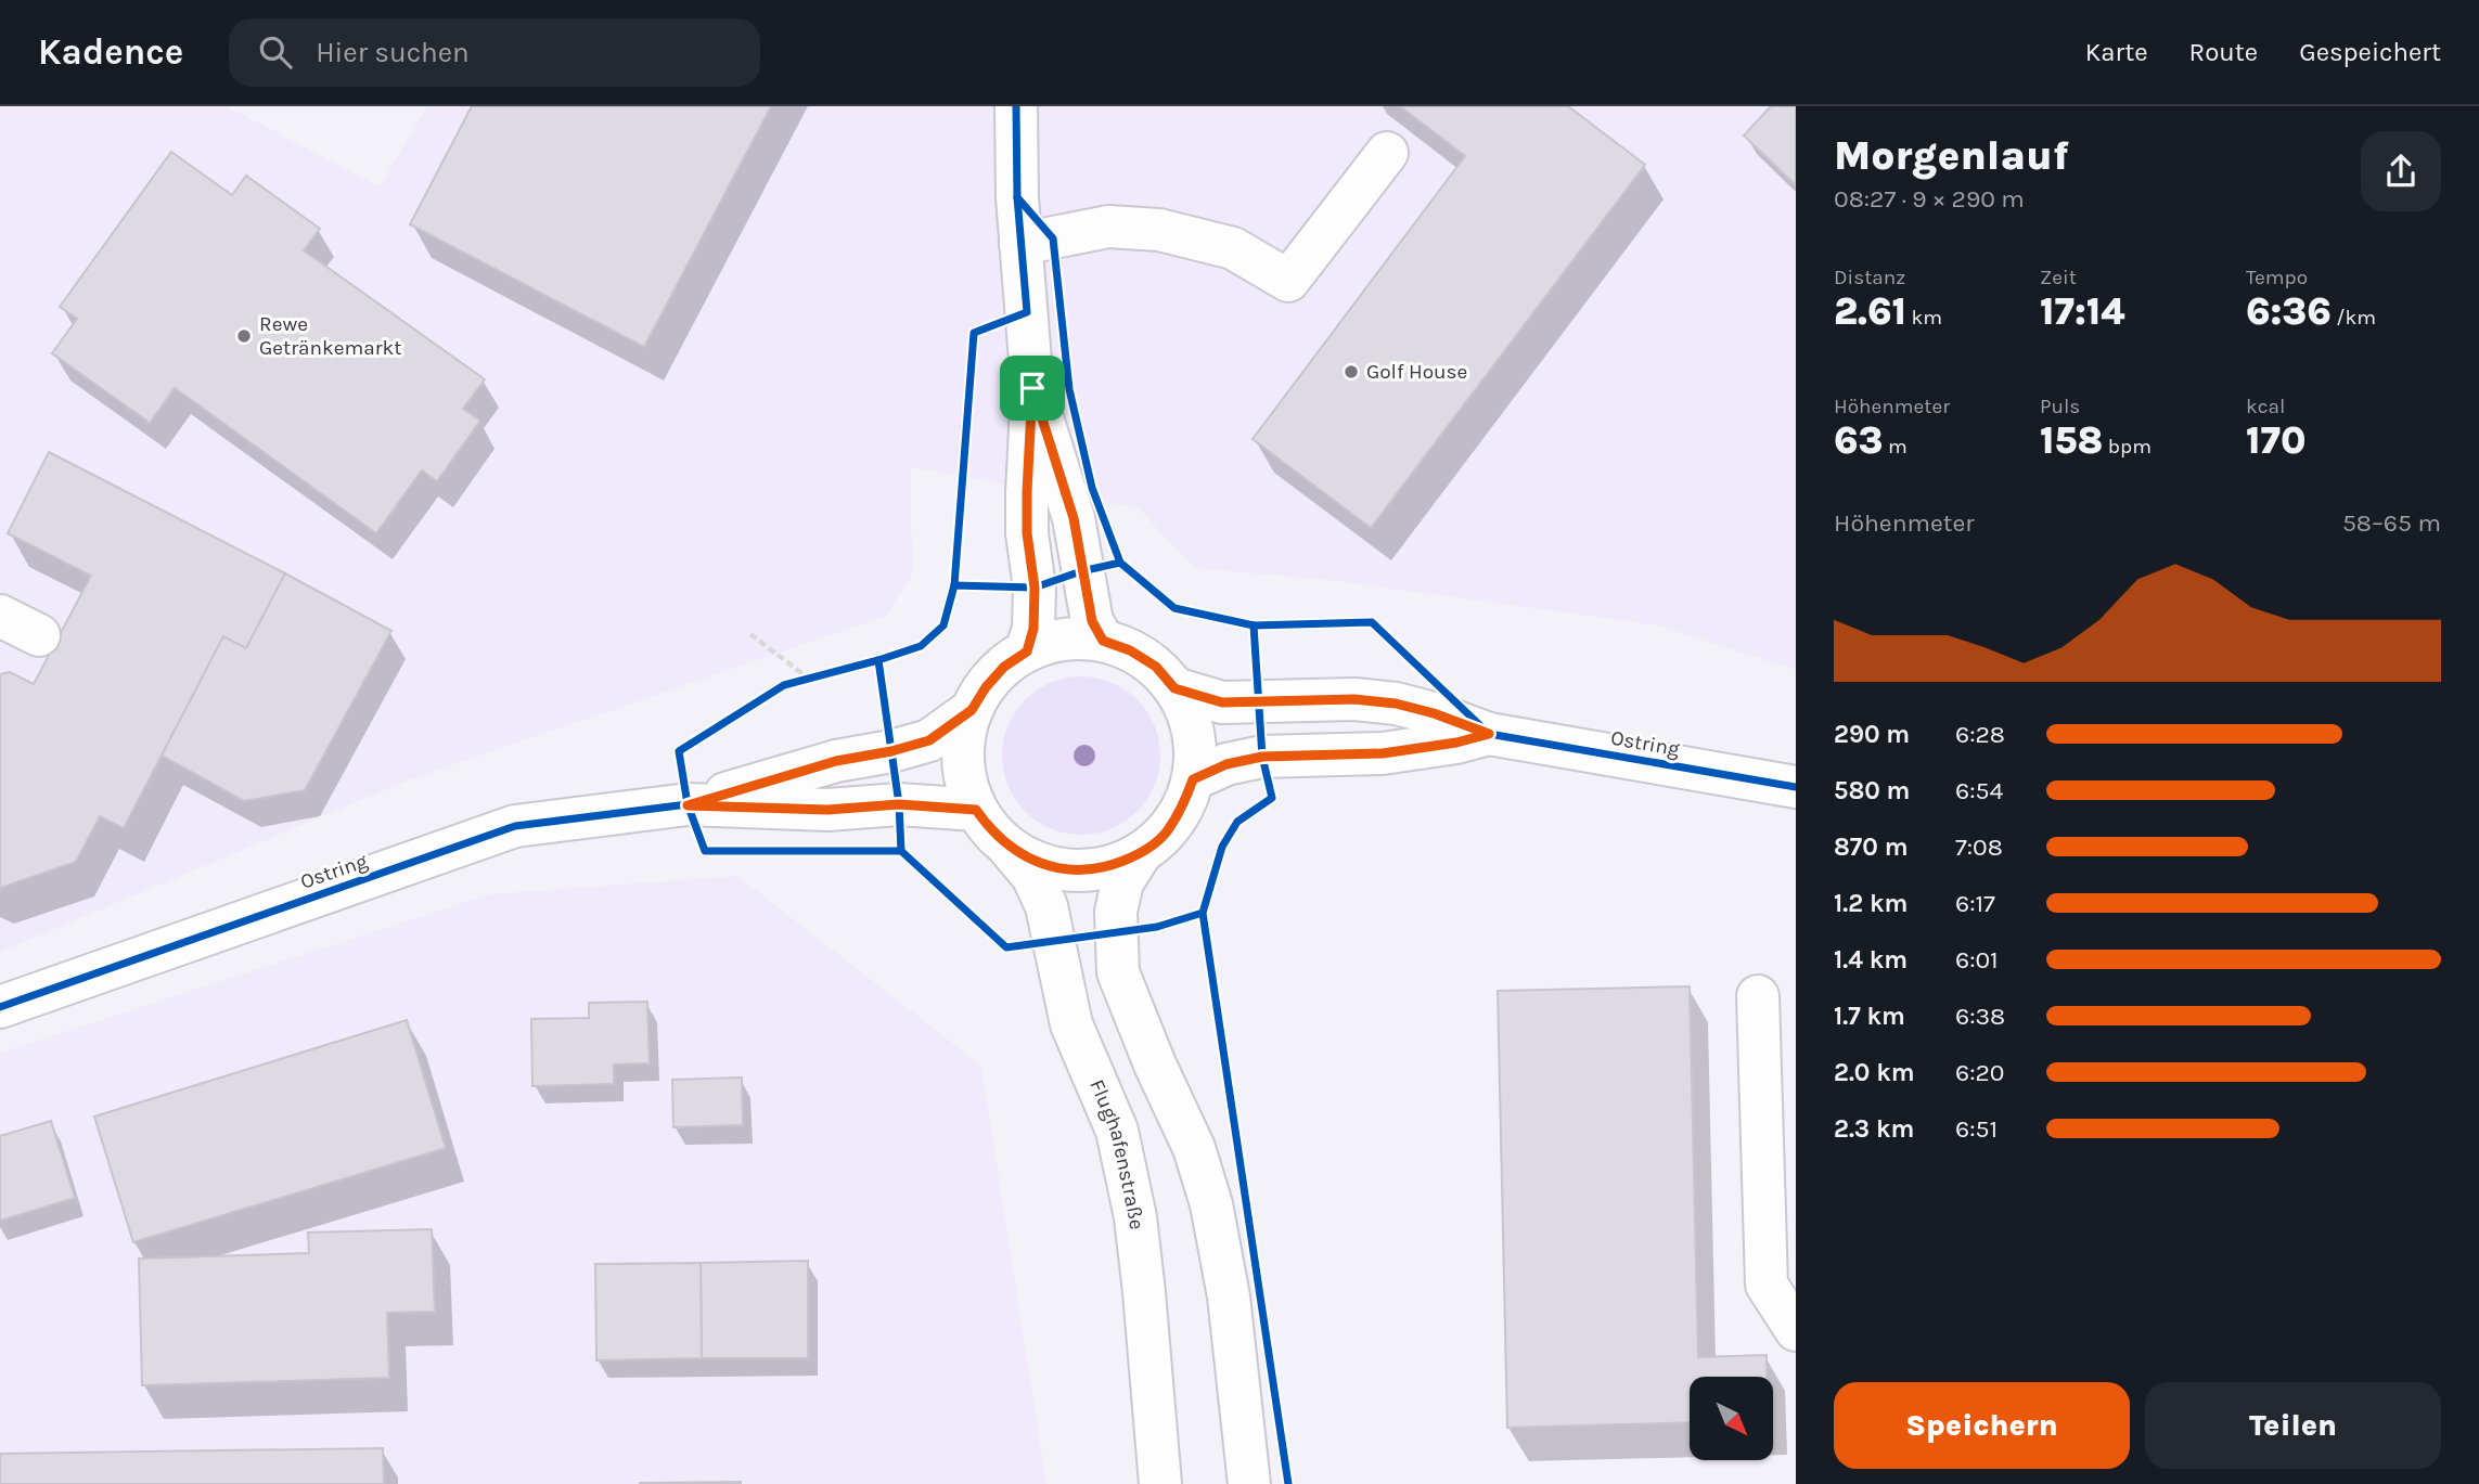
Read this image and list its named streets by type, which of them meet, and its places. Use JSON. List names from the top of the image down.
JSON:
{
  "streets": {
    "street": ["Ostring", "Flughafenstraße"]
  },
  "crossings": [
    ["Ostring", "Flughafenstraße"]
  ],
  "places": ["Rewe Getränkemarkt", "Golf House"],
  "north": "bottom right",
  "page": {
    "header": "Kadence",
    "search": "Hier suchen",
    "nav": ["Karte", "Route", "Gespeichert"],
    "heading": ["Morgenlauf", "08:27 · 9 × 290 m"],
    "stats": [
      ["Distanz", "2.61 km"],
      ["Zeit", "17:14"],
      ["Tempo", "6:36 /km"],
      ["Höhenmeter", "63 m"],
      ["Puls", "158 bpm"],
      ["kcal", "170"]
    ],
    "chart": ["Höhenmeter", "58–65 m"],
    "list": [
      {
        "name": "290 m",
        "note": "6:28"
      },
      {
        "name": "580 m",
        "note": "6:54"
      },
      {
        "name": "870 m",
        "note": "7:08"
      },
      {
        "name": "1.2 km",
        "note": "6:17"
      },
      {
        "name": "1.4 km",
        "note": "6:01"
      },
      {
        "name": "1.7 km",
        "note": "6:38"
      },
      {
        "name": "2.0 km",
        "note": "6:20"
      },
      {
        "name": "2.3 km",
        "note": "6:51"
      }
    ],
    "buttons": ["Speichern", "Teilen"]
  }
}
